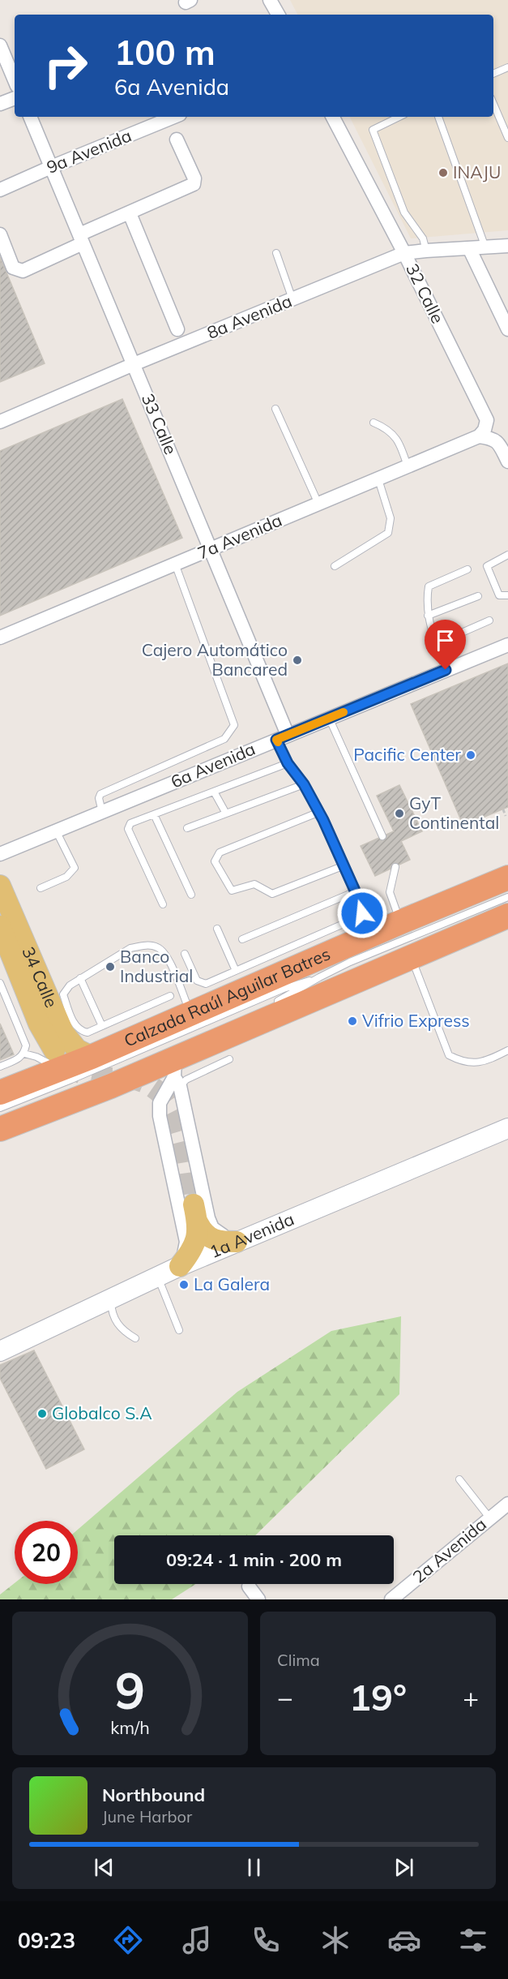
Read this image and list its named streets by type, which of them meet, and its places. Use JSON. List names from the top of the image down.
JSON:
{
  "streets": {
    "highway": ["Calzada Raúl Aguilar Batres"],
    "main road": ["34 Calle"],
    "street": [
      "9a Avenida",
      "32 Calle",
      "8a Avenida",
      "33 Calle",
      "7a Avenida",
      "6a Avenida",
      "1a Avenida",
      "2a Avenida"
    ]
  },
  "crossings": [
    ["9a Avenida", "33 Calle"],
    ["32 Calle", "8a Avenida"],
    ["32 Calle", "7a Avenida"],
    ["8a Avenida", "33 Calle"],
    ["33 Calle", "7a Avenida"],
    ["33 Calle", "6a Avenida"],
    ["34 Calle", "Calzada Raúl Aguilar Batres"]
  ],
  "places": [
    "INAJU",
    "Cajero Automático Bancared",
    "Pacific Center",
    "GyT Continental",
    "Banco Industrial",
    "Vifrio Express",
    "La Galera",
    "Globalco S.A"
  ],
  "page": {
    "turn": ["100 m", "6a Avenida"],
    "limit": "20",
    "trip": "09:24 · 1 min · 200 m",
    "tile": "Clima",
    "heat": ["−", "19°", "+"],
    "song": ["Northbound", "June Harbor"],
    "tabs": "09:23",
    "gauge": ["9", "km/h"]
  }
}
